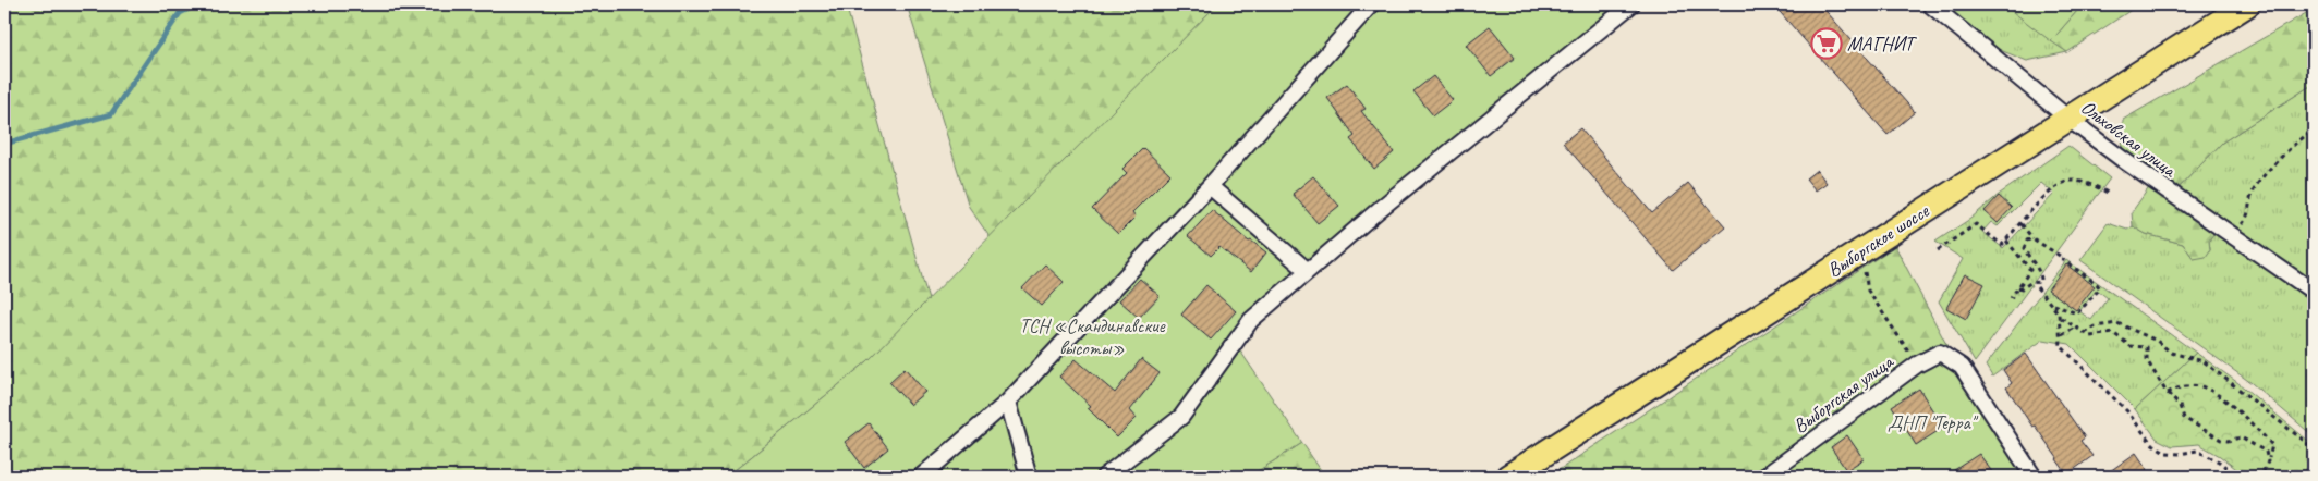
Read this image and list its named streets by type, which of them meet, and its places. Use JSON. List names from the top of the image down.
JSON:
{
  "streets": {
    "main road": ["Выборгское шоссе"],
    "street": ["Ольховская улица", "Выборгская улица"]
  },
  "crossings": [
    ["Ольховская улица", "Выборгское шоссе"]
  ],
  "parks": ["ТСН «Скандинавские высоты»", "ДНП \"Терра\""],
  "places": {
    "supermarket": ["МАГНИТ"]
  }
}
